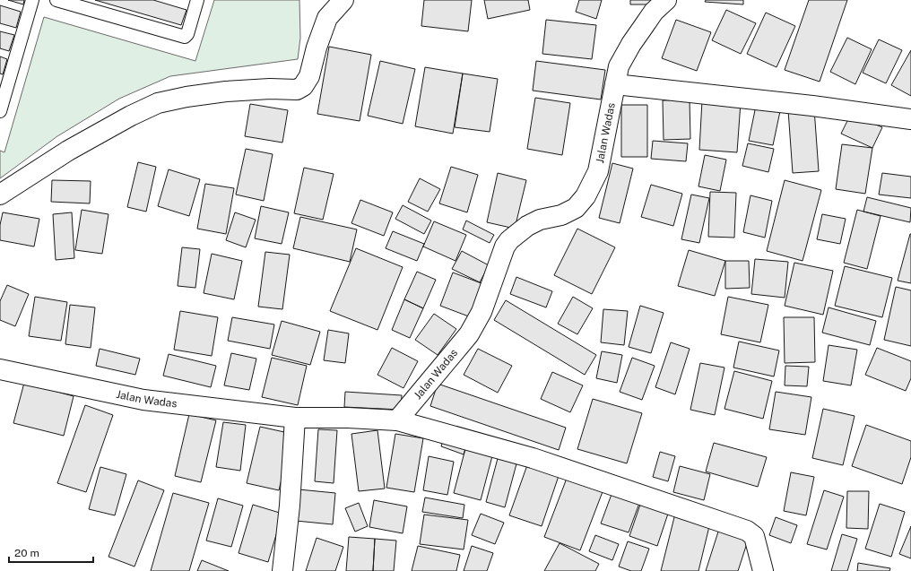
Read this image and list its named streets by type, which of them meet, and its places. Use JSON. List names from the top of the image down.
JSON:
{
  "streets": {
    "street": ["Jalan Wadas"]
  },
  "scale_bar": "20 m"
}
